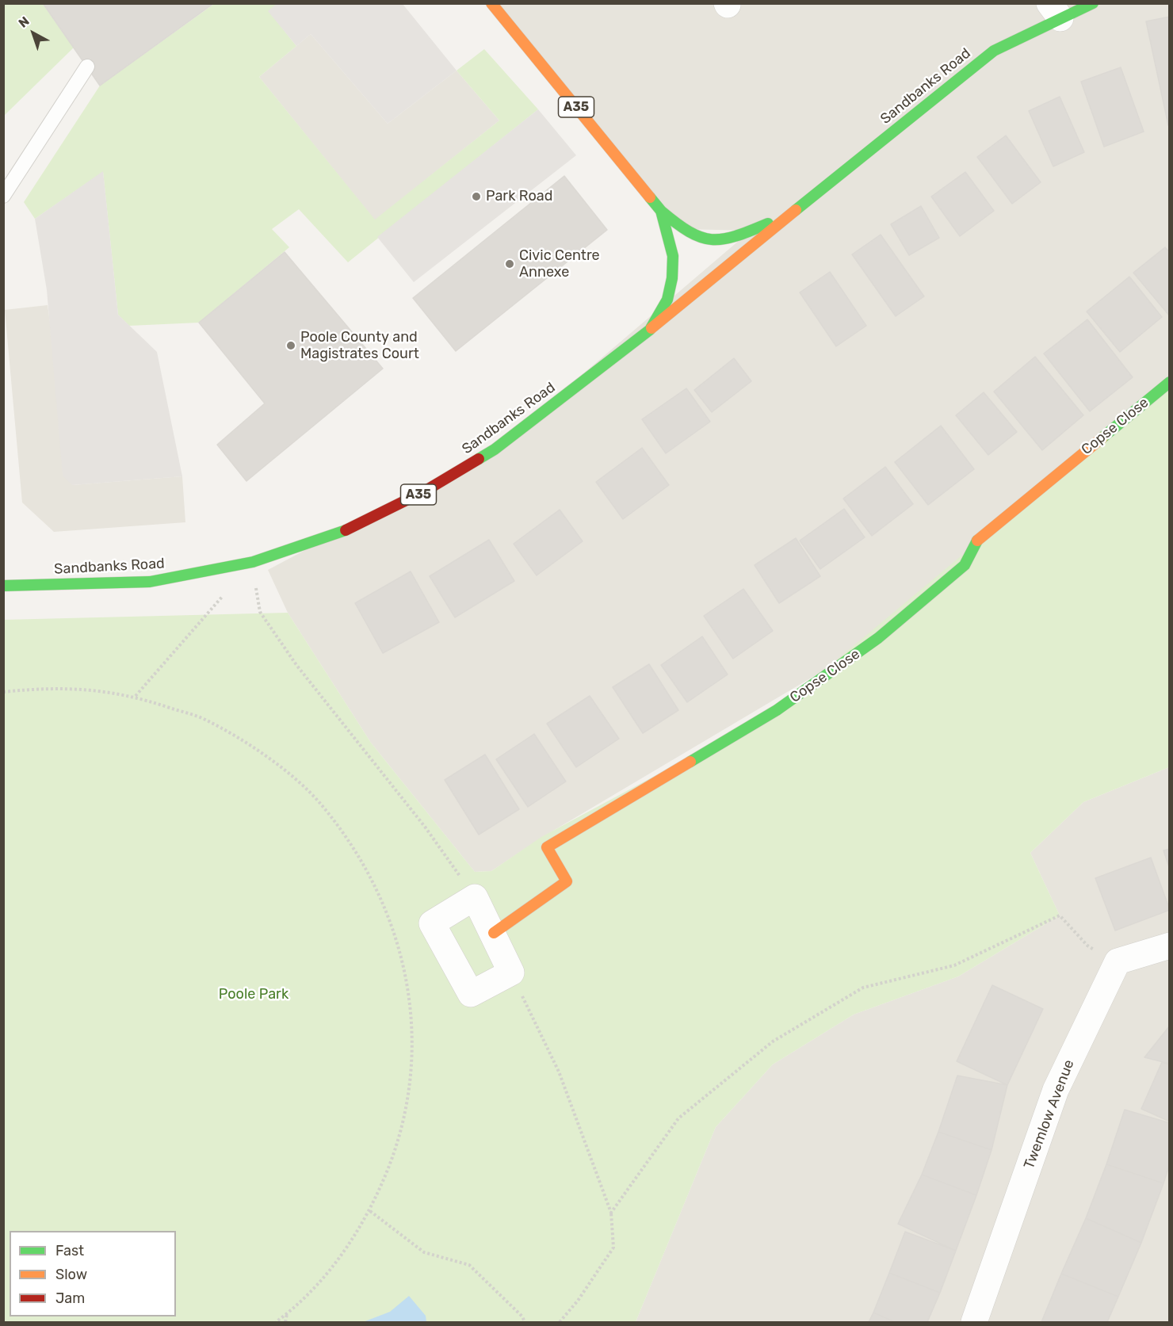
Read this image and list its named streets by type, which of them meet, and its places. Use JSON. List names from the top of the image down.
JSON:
{
  "streets": {
    "main road": ["Sandbanks Road", "A35", "Copse Close"],
    "street": ["Twemlow Avenue"]
  },
  "crossings": [
    ["Sandbanks Road", "A35"]
  ],
  "parks": ["Poole Park"],
  "places": ["Park Road", "Civic Centre Annexe", "Poole County and Magistrates Court"],
  "legend": ["Fast", "Slow", "Jam"],
  "north": "top left"
}
